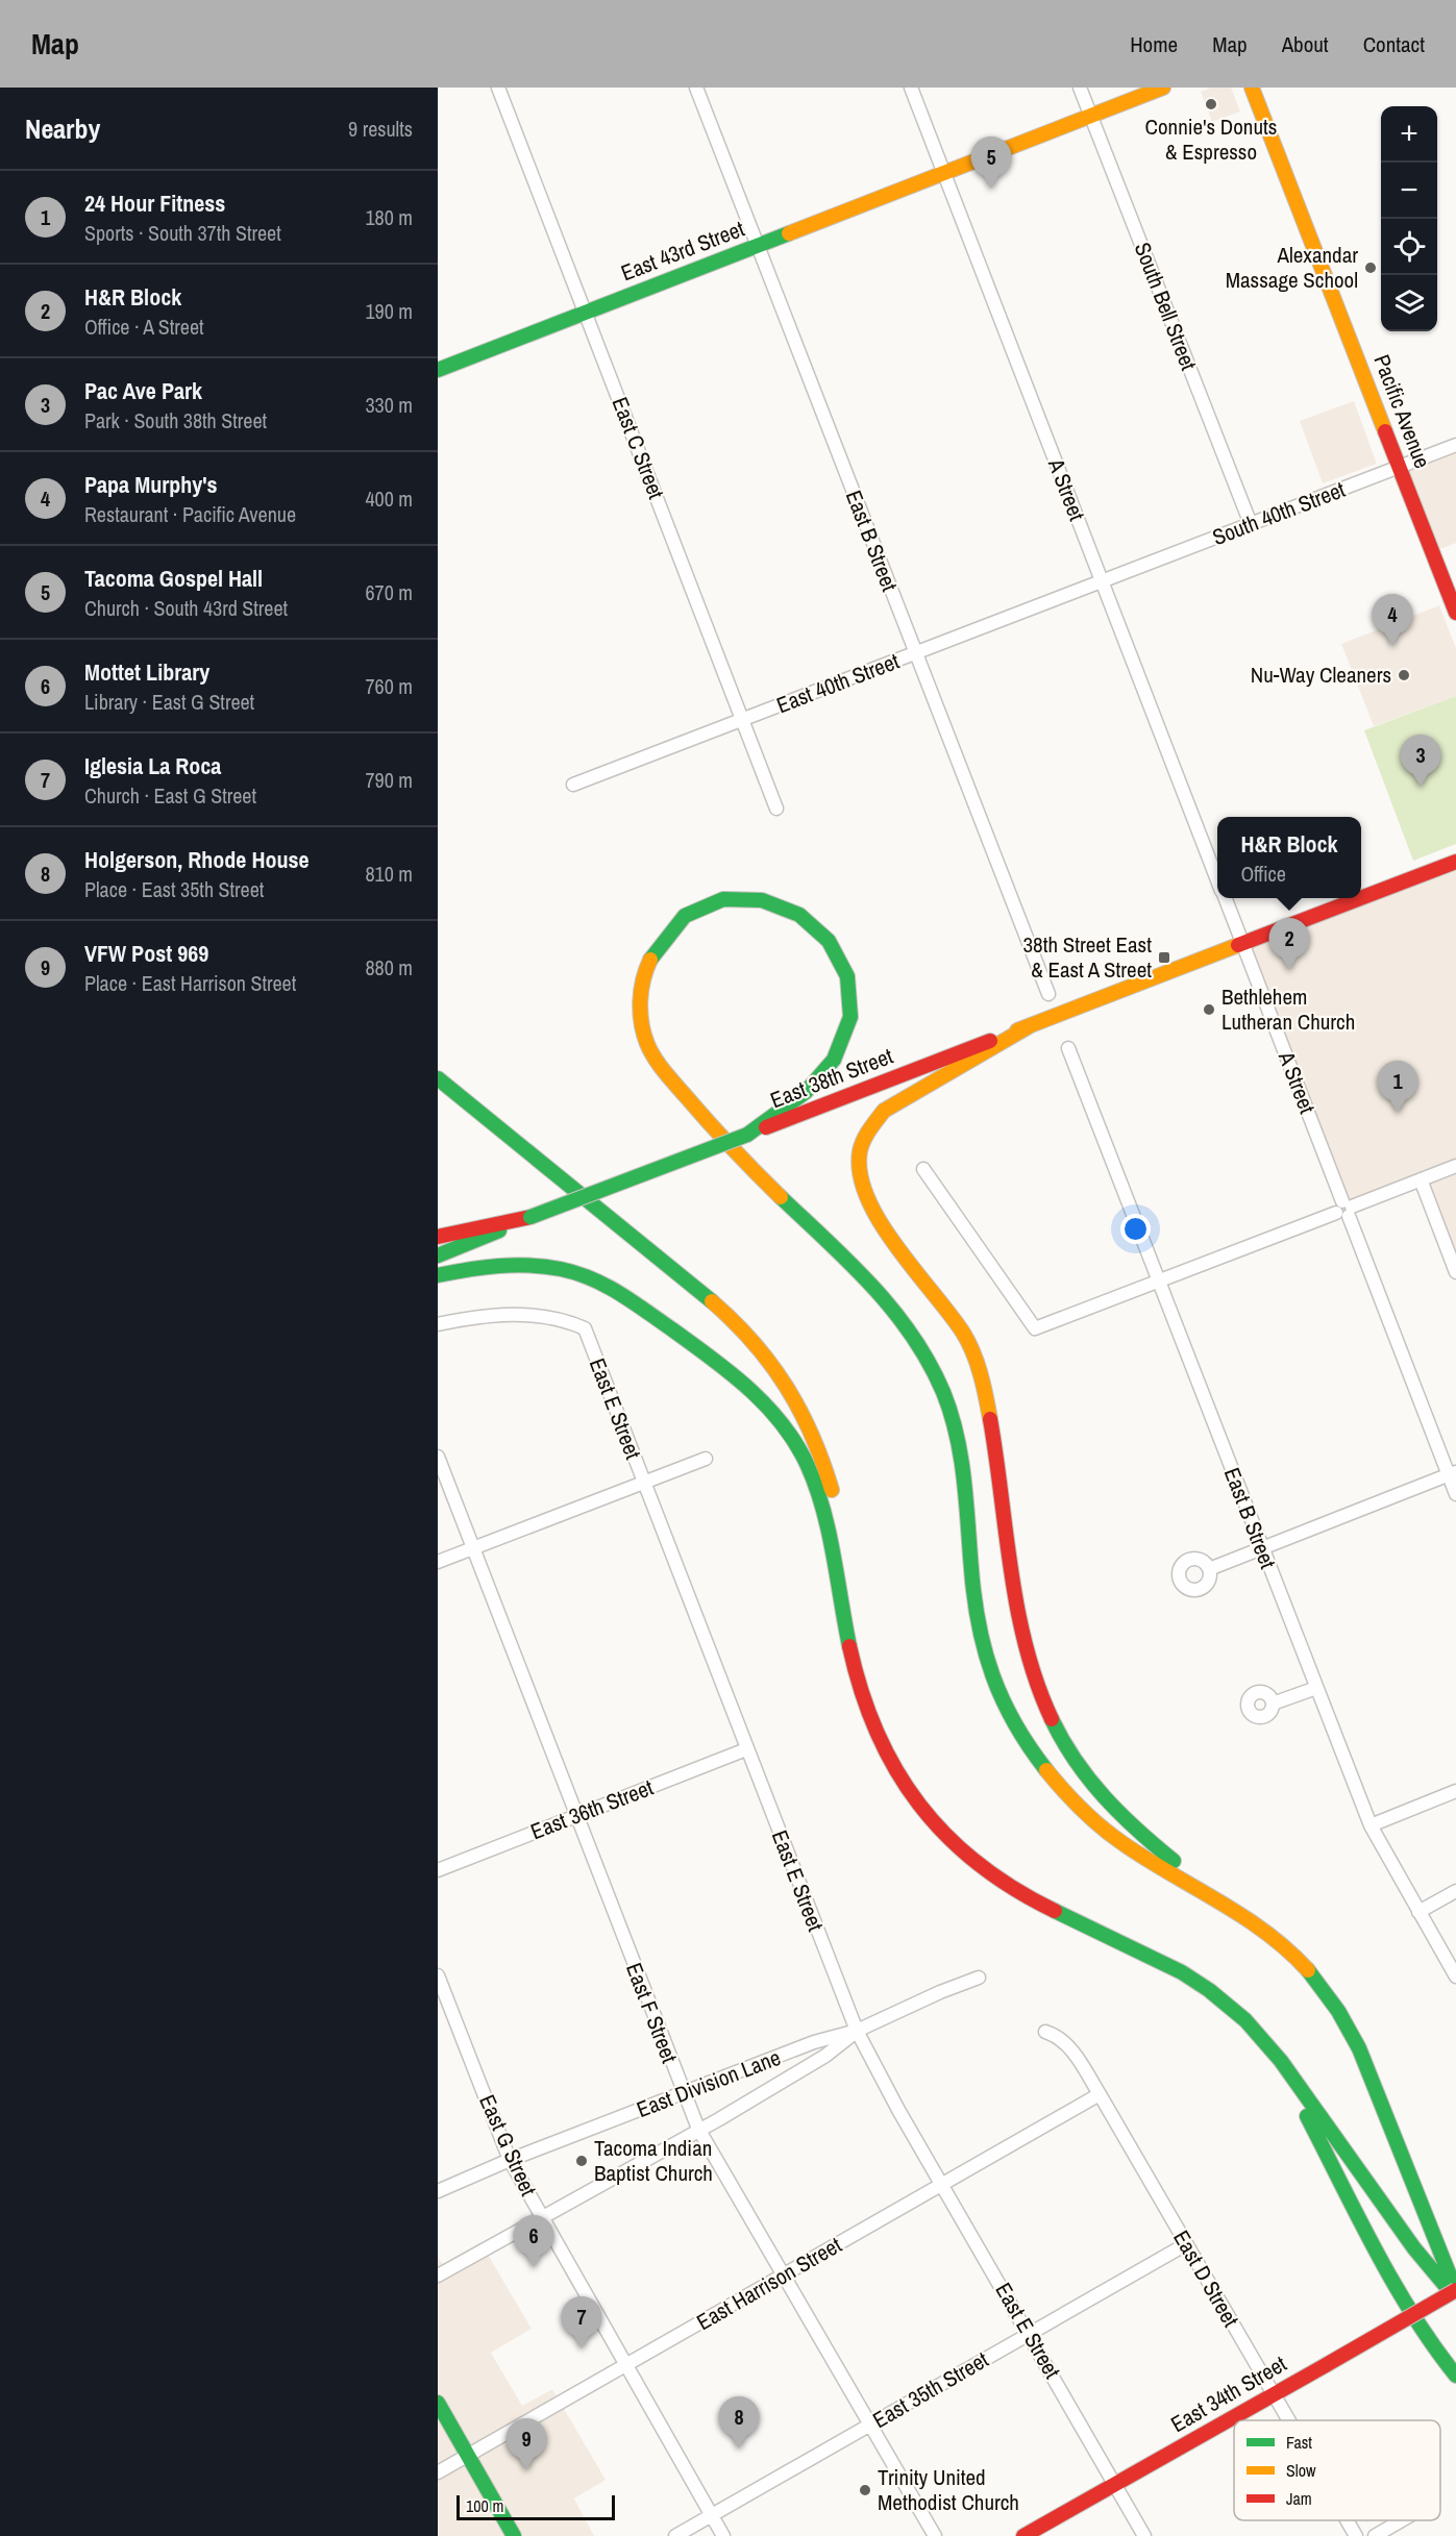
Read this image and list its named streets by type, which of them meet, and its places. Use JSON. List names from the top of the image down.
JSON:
{
  "streets": {
    "main road": [
      "East 43rd Street",
      "Pacific Avenue",
      "East 38th Street",
      "East 34th Street"
    ],
    "street": [
      "South Bell Street",
      "East C Street",
      "A Street",
      "South 40th Street",
      "East B Street",
      "East 40th Street",
      "East E Street",
      "East 36th Street",
      "East F Street",
      "East Division Lane",
      "East G Street",
      "East D Street",
      "East Harrison Street",
      "East 35th Street"
    ]
  },
  "crossings": [
    ["East 43rd Street", "South Bell Street"],
    ["East 43rd Street", "East C Street"],
    ["East 43rd Street", "A Street"],
    ["East 43rd Street", "East B Street"],
    ["South Bell Street", "South 40th Street"],
    ["Pacific Avenue", "South 40th Street"],
    ["East C Street", "East 40th Street"],
    ["A Street", "South 40th Street"],
    ["A Street", "East 40th Street"],
    ["A Street", "East 38th Street"],
    ["South 40th Street", "East 40th Street"],
    ["East B Street", "East 40th Street"],
    ["East E Street", "East 36th Street"],
    ["East E Street", "East Division Lane"],
    ["East E Street", "East Harrison Street"],
    ["East E Street", "East 35th Street"],
    ["East E Street", "East 34th Street"],
    ["East 36th Street", "East F Street"],
    ["East F Street", "East Division Lane"],
    ["East F Street", "East Harrison Street"],
    ["East F Street", "East 35th Street"],
    ["East Division Lane", "East G Street"],
    ["East G Street", "East Harrison Street"],
    ["East G Street", "East 35th Street"],
    ["East D Street", "East Harrison Street"],
    ["East D Street", "East 35th Street"],
    ["East D Street", "East 34th Street"]
  ],
  "places": {
    "other": [
      "Connie's Donuts & Espresso",
      "Alexandar Massage School",
      "Nu-Way Cleaners",
      "Bethlehem Lutheran Church",
      "Tacoma Indian Baptist Church",
      "Trinity United Methodist Church"
    ],
    "transit": ["38th Street East & East A Street"]
  },
  "legend": ["Fast", "Slow", "Jam"],
  "scale_bar": "100 m",
  "page": {
    "header": "Map",
    "nav": [
      "Home",
      "Map",
      "About",
      "Contact"
    ],
    "heading": ["Nearby", "9 results"],
    "map_buttons": ["+", "−"],
    "pins": [
      "5",
      "4",
      "3",
      "2",
      "1",
      "6",
      "7",
      "8",
      "9"
    ],
    "list": [
      {
        "mark": "1",
        "name": "24 Hour Fitness",
        "note": "Sports · South 37th Street",
        "value": "180 m"
      },
      {
        "mark": "2",
        "name": "H&R Block",
        "note": "Office · A Street",
        "value": "190 m"
      },
      {
        "mark": "3",
        "name": "Pac Ave Park",
        "note": "Park · South 38th Street",
        "value": "330 m"
      },
      {
        "mark": "4",
        "name": "Papa Murphy's",
        "note": "Restaurant · Pacific Avenue",
        "value": "400 m"
      },
      {
        "mark": "5",
        "name": "Tacoma Gospel Hall",
        "note": "Church · South 43rd Street",
        "value": "670 m"
      },
      {
        "mark": "6",
        "name": "Mottet Library",
        "note": "Library · East G Street",
        "value": "760 m"
      },
      {
        "mark": "7",
        "name": "Iglesia La Roca",
        "note": "Church · East G Street",
        "value": "790 m"
      },
      {
        "mark": "8",
        "name": "Holgerson, Rhode House",
        "note": "Place · East 35th Street",
        "value": "810 m"
      },
      {
        "mark": "9",
        "name": "VFW Post 969",
        "note": "Place · East Harrison Street",
        "value": "880 m"
      }
    ],
    "popup": ["H&R Block", "Office"],
    "scale": "100 m"
  }
}
